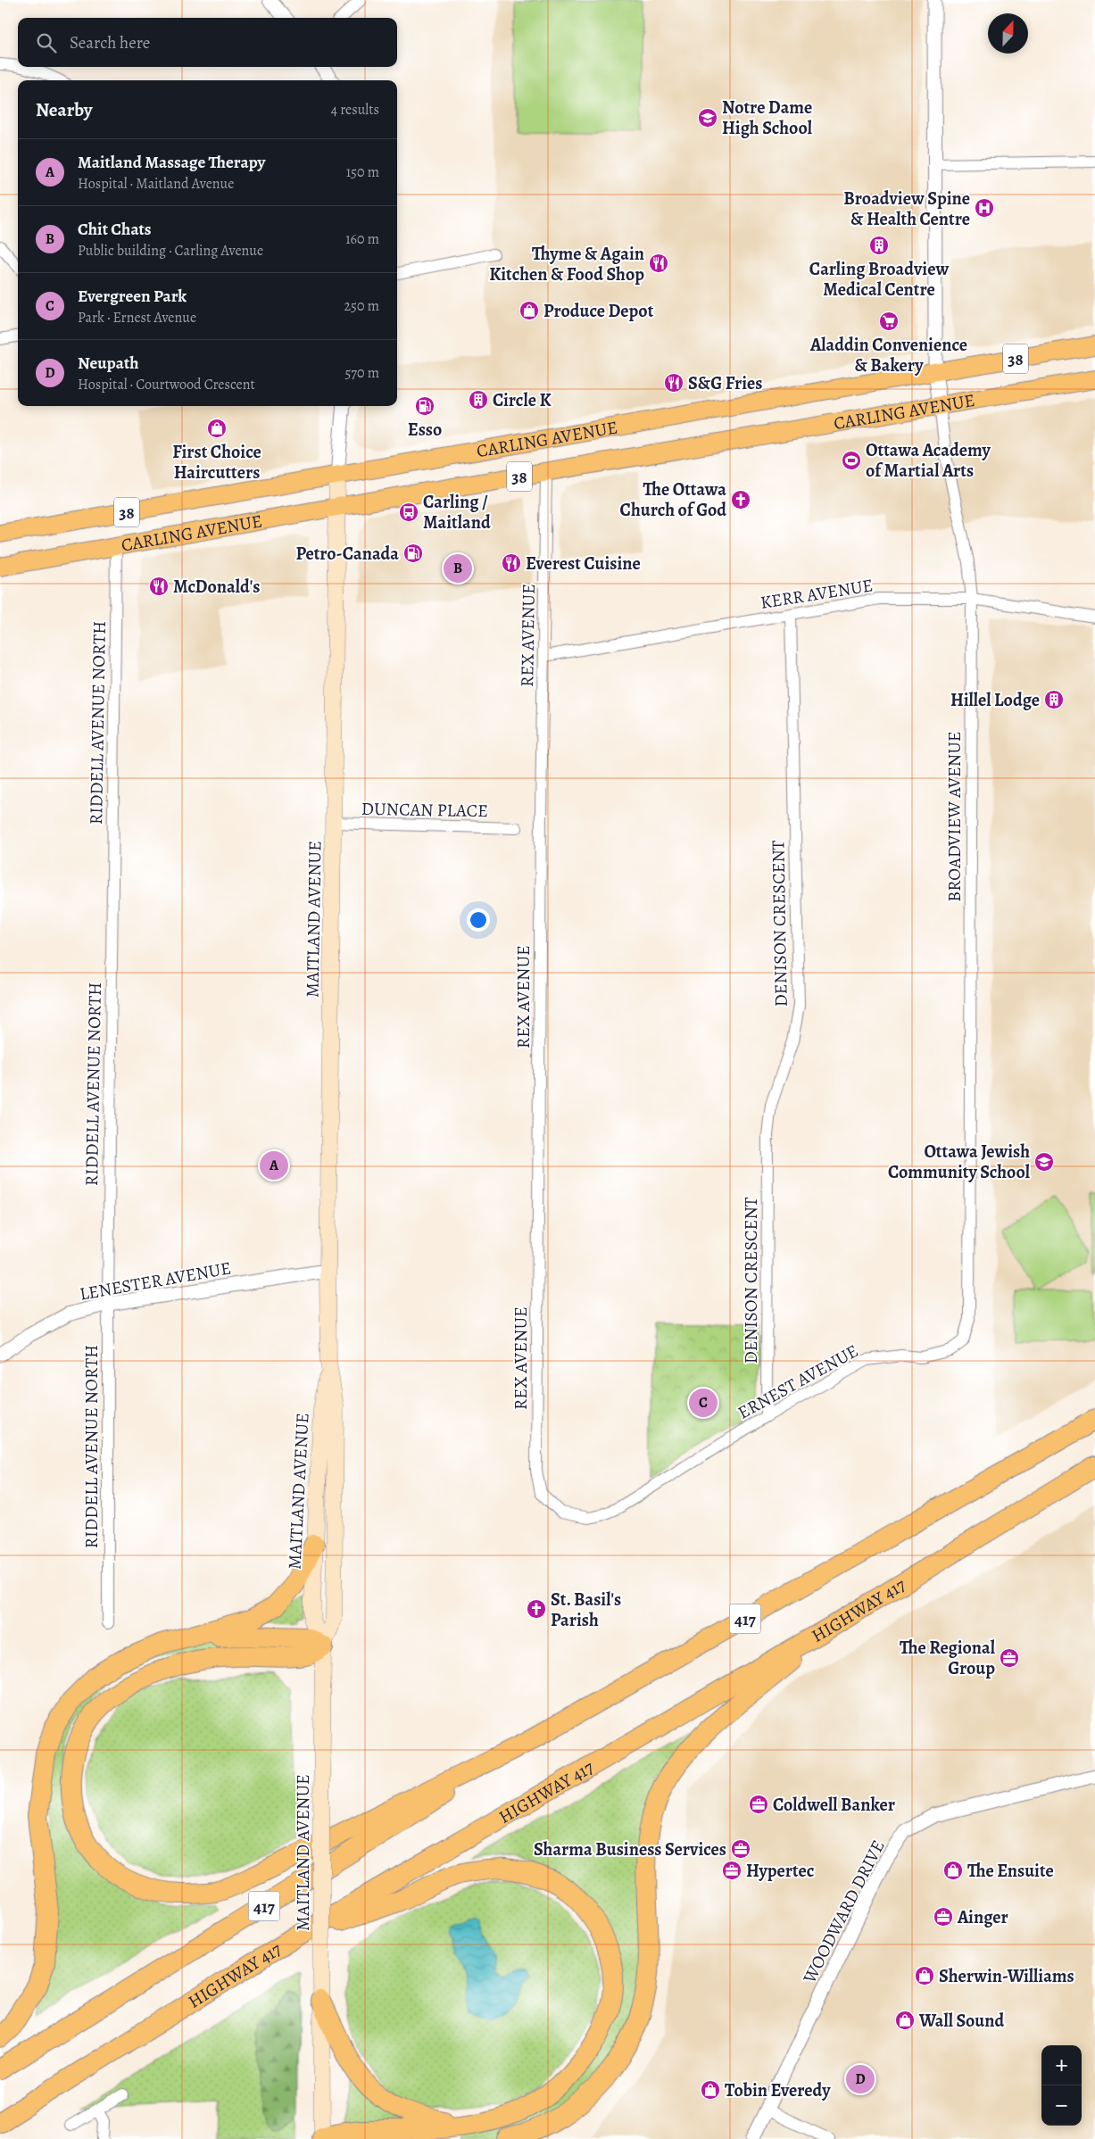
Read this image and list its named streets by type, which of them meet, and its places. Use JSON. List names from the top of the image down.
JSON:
{
  "streets": {
    "highway": ["HIGHWAY 417", "417"],
    "main road": ["38", "CARLING AVENUE", "MAITLAND AVENUE"],
    "street": [
      "KERR AVENUE",
      "REX AVENUE",
      "RIDDELL AVENUE NORTH",
      "DUNCAN PLACE",
      "BROADVIEW AVENUE",
      "DENISON CRESCENT",
      "LENESTER AVENUE",
      "ERNEST AVENUE",
      "WOODWARD DRIVE"
    ]
  },
  "crossings": [
    ["CARLING AVENUE", "REX AVENUE"],
    ["CARLING AVENUE", "RIDDELL AVENUE NORTH"],
    ["CARLING AVENUE", "BROADVIEW AVENUE"],
    ["CARLING AVENUE", "MAITLAND AVENUE"],
    ["KERR AVENUE", "REX AVENUE"],
    ["KERR AVENUE", "BROADVIEW AVENUE"],
    ["KERR AVENUE", "DENISON CRESCENT"],
    ["REX AVENUE", "ERNEST AVENUE"],
    ["RIDDELL AVENUE NORTH", "LENESTER AVENUE"],
    ["DUNCAN PLACE", "MAITLAND AVENUE"],
    ["BROADVIEW AVENUE", "ERNEST AVENUE"],
    ["MAITLAND AVENUE", "LENESTER AVENUE"],
    ["DENISON CRESCENT", "ERNEST AVENUE"]
  ],
  "places": {
    "school or university": ["Notre Dame High School", "Ottawa Jewish Community School"],
    "hospital": ["Broadview Spine & Health Centre"],
    "building": ["Carling Broadview Medical Centre", "Circle K", "Hillel Lodge"],
    "restaurant": [
      "Thyme & Again Kitchen & Food Shop",
      "S&G Fries",
      "Everest Cuisine",
      "McDonald's"
    ],
    "shop": [
      "Produce Depot",
      "First Choice Haircutters",
      "The Ensuite",
      "Sherwin-Williams",
      "Wall Sound",
      "Tobin Everedy"
    ],
    "supermarket": ["Aladdin Convenience & Bakery"],
    "fuel station": ["Esso", "Petro-Canada"],
    "sports": ["Ottawa Academy of Martial Arts"],
    "church": ["The Ottawa Church of God", "St. Basil's Parish"],
    "bus stop": ["Carling / Maitland"],
    "office": [
      "The Regional Group",
      "Coldwell Banker",
      "Sharma Business Services",
      "Hypertec",
      "Ainger"
    ]
  },
  "north": "top",
  "page": {
    "search": "Search here",
    "heading": ["Nearby", "4 results"],
    "list": [
      {
        "mark": "A",
        "name": "Maitland Massage Therapy",
        "note": "Hospital · Maitland Avenue",
        "value": "150 m"
      },
      {
        "mark": "B",
        "name": "Chit Chats",
        "note": "Public building · Carling Avenue",
        "value": "160 m"
      },
      {
        "mark": "C",
        "name": "Evergreen Park",
        "note": "Park · Ernest Avenue",
        "value": "250 m"
      },
      {
        "mark": "D",
        "name": "Neupath",
        "note": "Hospital · Courtwood Crescent",
        "value": "570 m"
      }
    ],
    "pins": [
      "B",
      "A",
      "C",
      "D"
    ],
    "map_buttons": ["+", "−"]
  }
}
